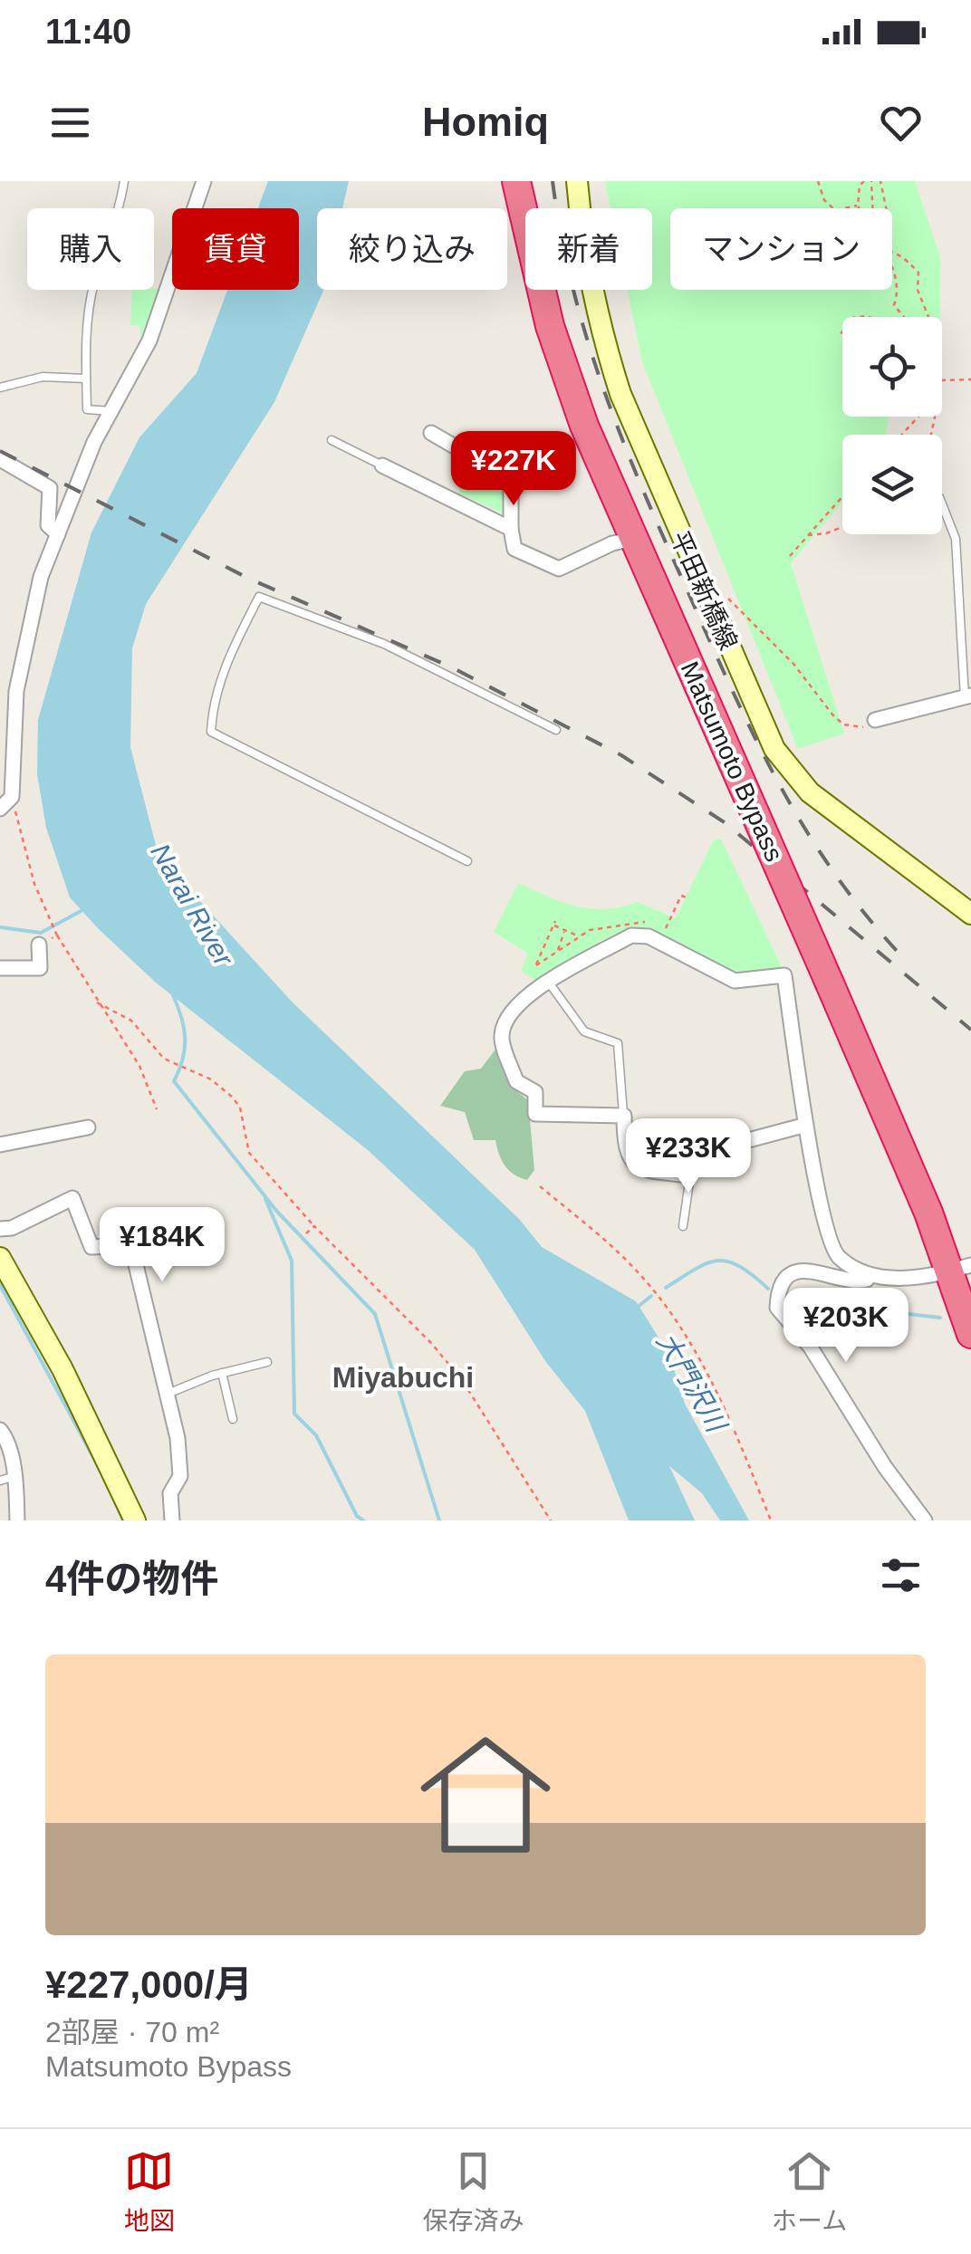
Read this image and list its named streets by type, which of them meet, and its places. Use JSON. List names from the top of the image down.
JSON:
{
  "streets": {
    "highway": ["Matsumoto Bypass"],
    "main road": ["平田新橋線"]
  },
  "districts": ["Miyabuchi"],
  "water": ["Narai River", "大門沢川"],
  "page": {
    "status": "11:40",
    "header": "Homiq",
    "chip": [
      "購入",
      "賃貸",
      "絞り込み",
      "新着",
      "マンション"
    ],
    "price": [
      "¥227K",
      "¥233K",
      "¥184K",
      "¥203K"
    ],
    "heading": "4件の物件",
    "list": [
      {
        "name": "¥227,000/月",
        "note": "2部屋 · 70 m² · Matsumoto Bypass"
      }
    ],
    "tabs": ["地図", "保存済み", "ホーム"]
  }
}
